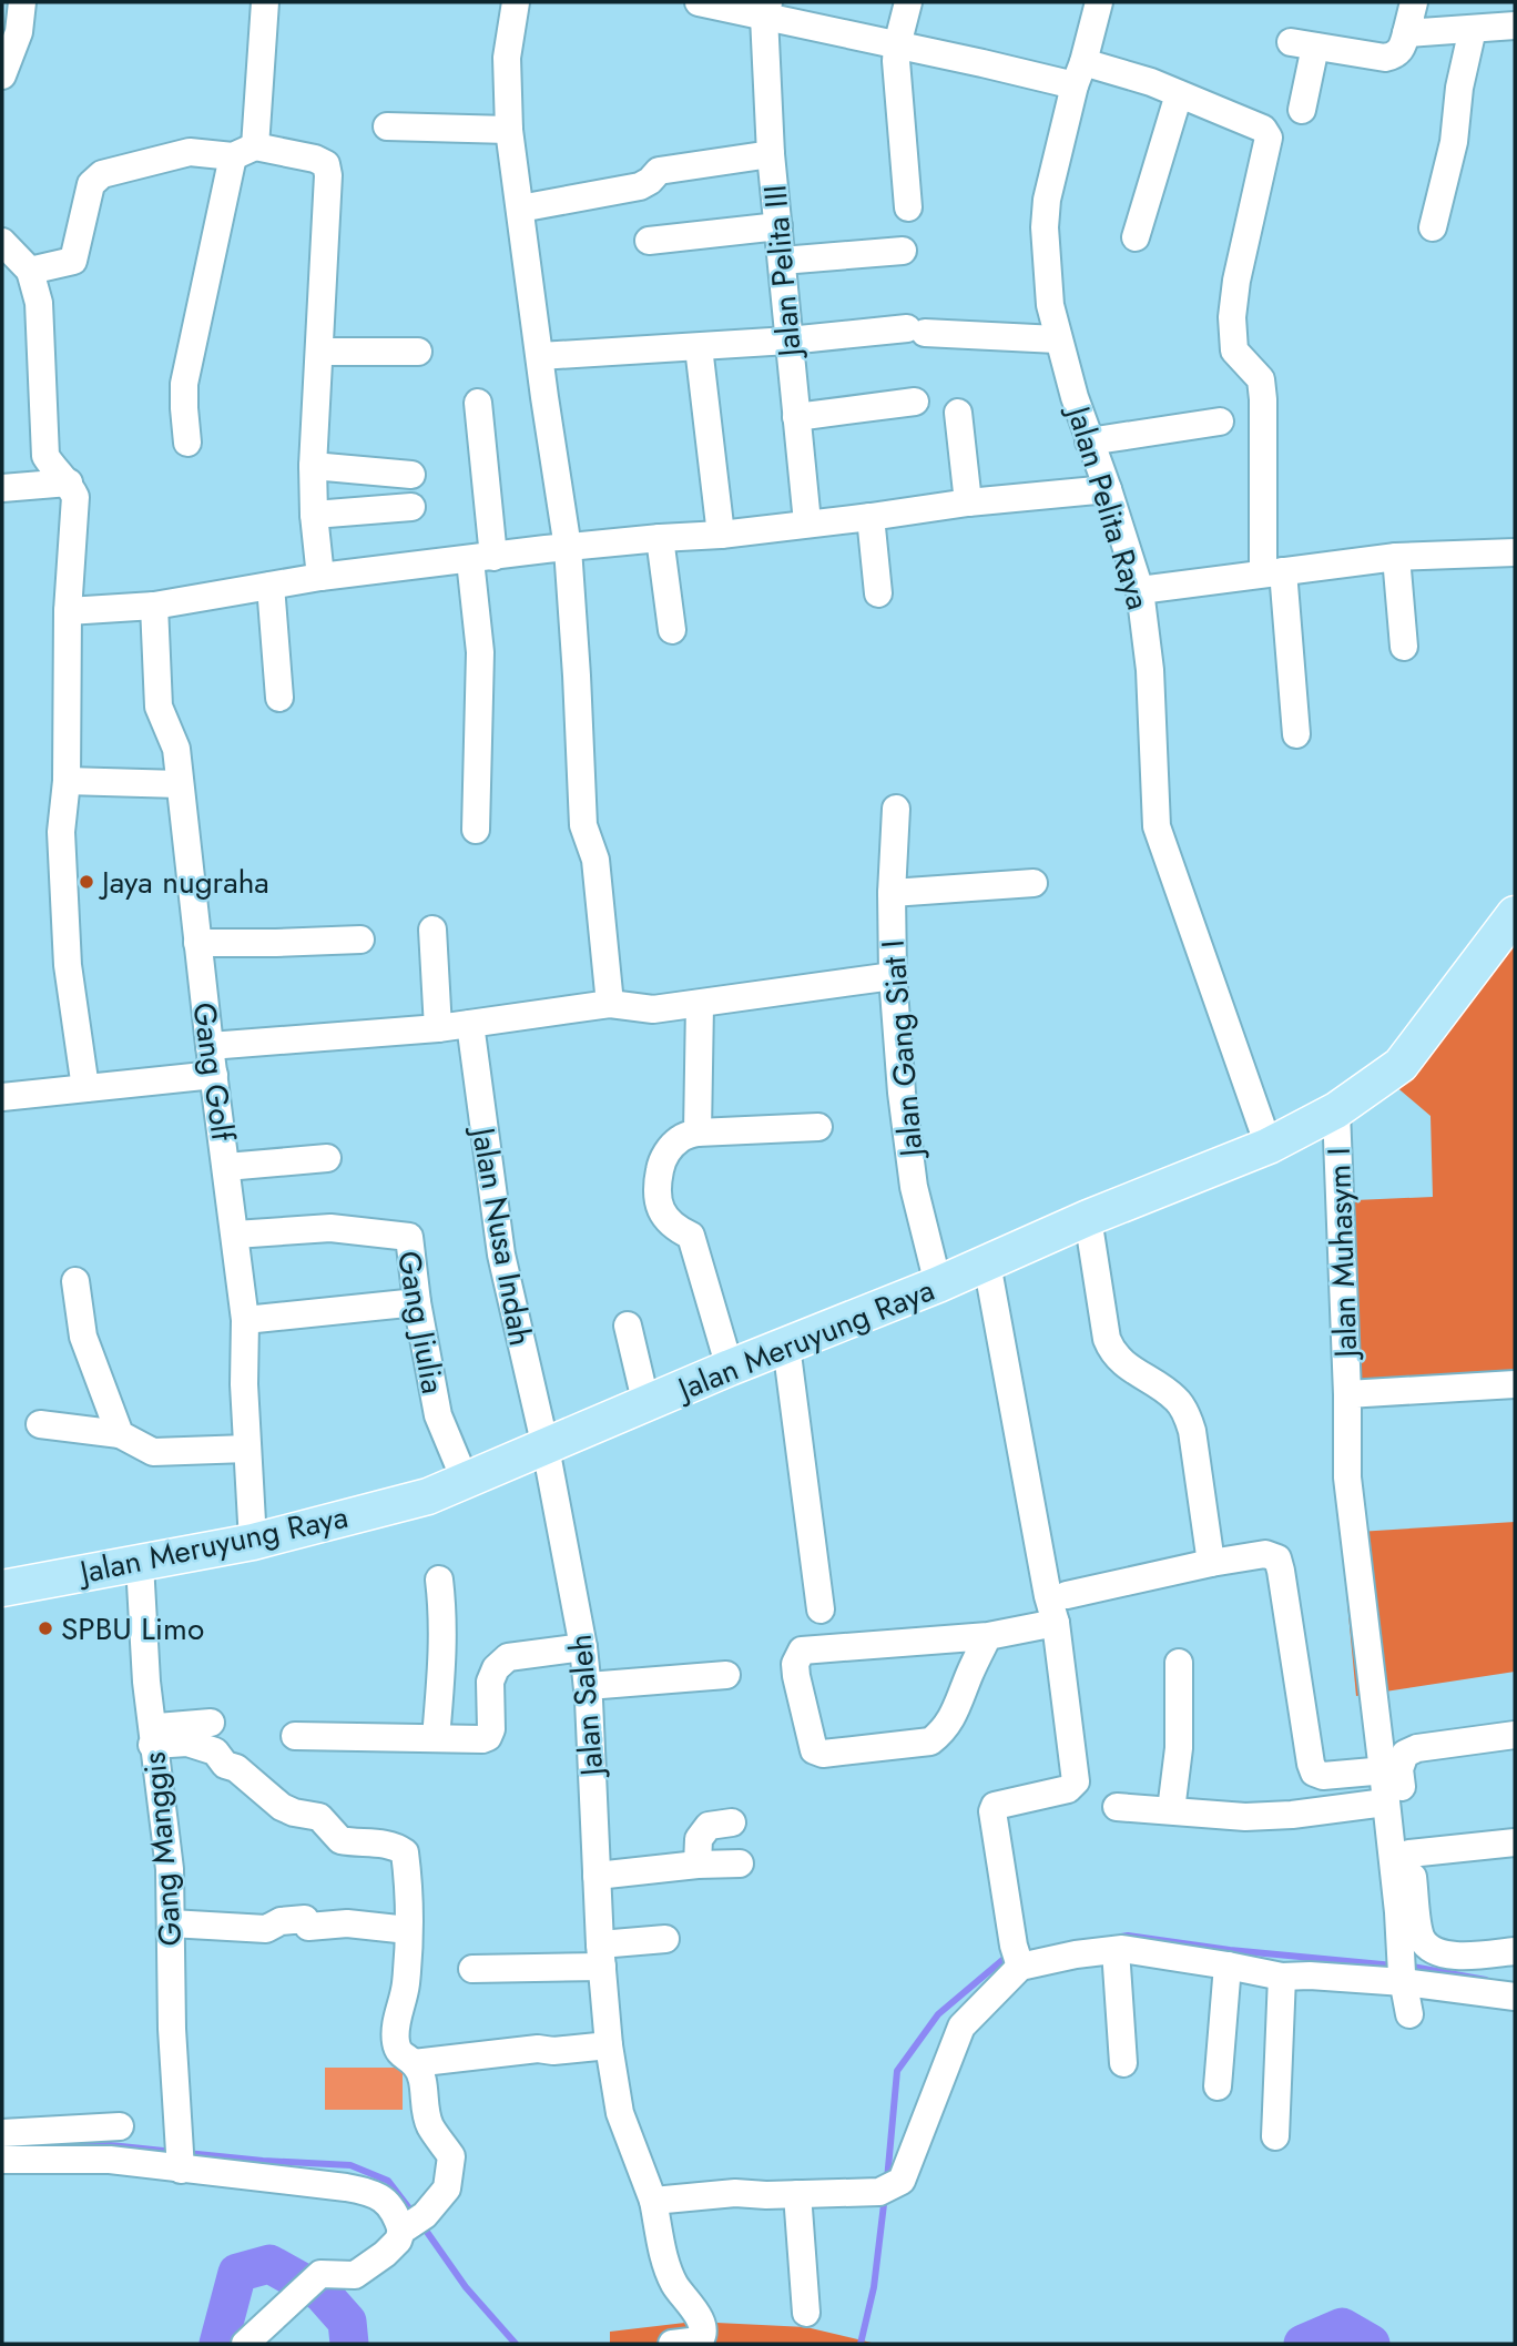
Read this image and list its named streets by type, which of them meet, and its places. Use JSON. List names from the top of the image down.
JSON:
{
  "streets": {
    "main road": ["Jalan Meruyung Raya"],
    "street": [
      "Jalan Pelita III",
      "Jalan Pelita Raya",
      "Jalan Gang Siat I",
      "Gang Golf",
      "Jalan Nusa Indah",
      "Jalan Muhasym I",
      "Gang Jiulia",
      "Jalan Saleh",
      "Gang Manggis"
    ]
  },
  "crossings": [
    ["Jalan Pelita Raya", "Jalan Meruyung Raya"],
    ["Jalan Gang Siat I", "Jalan Meruyung Raya"],
    ["Gang Golf", "Gang Jiulia"],
    ["Gang Golf", "Jalan Meruyung Raya"],
    ["Jalan Nusa Indah", "Jalan Meruyung Raya"],
    ["Jalan Nusa Indah", "Jalan Saleh"],
    ["Jalan Muhasym I", "Jalan Meruyung Raya"],
    ["Gang Jiulia", "Jalan Meruyung Raya"],
    ["Jalan Meruyung Raya", "Jalan Saleh"],
    ["Jalan Meruyung Raya", "Gang Manggis"]
  ],
  "places": ["Jaya nugraha", "SPBU Limo"]
}
